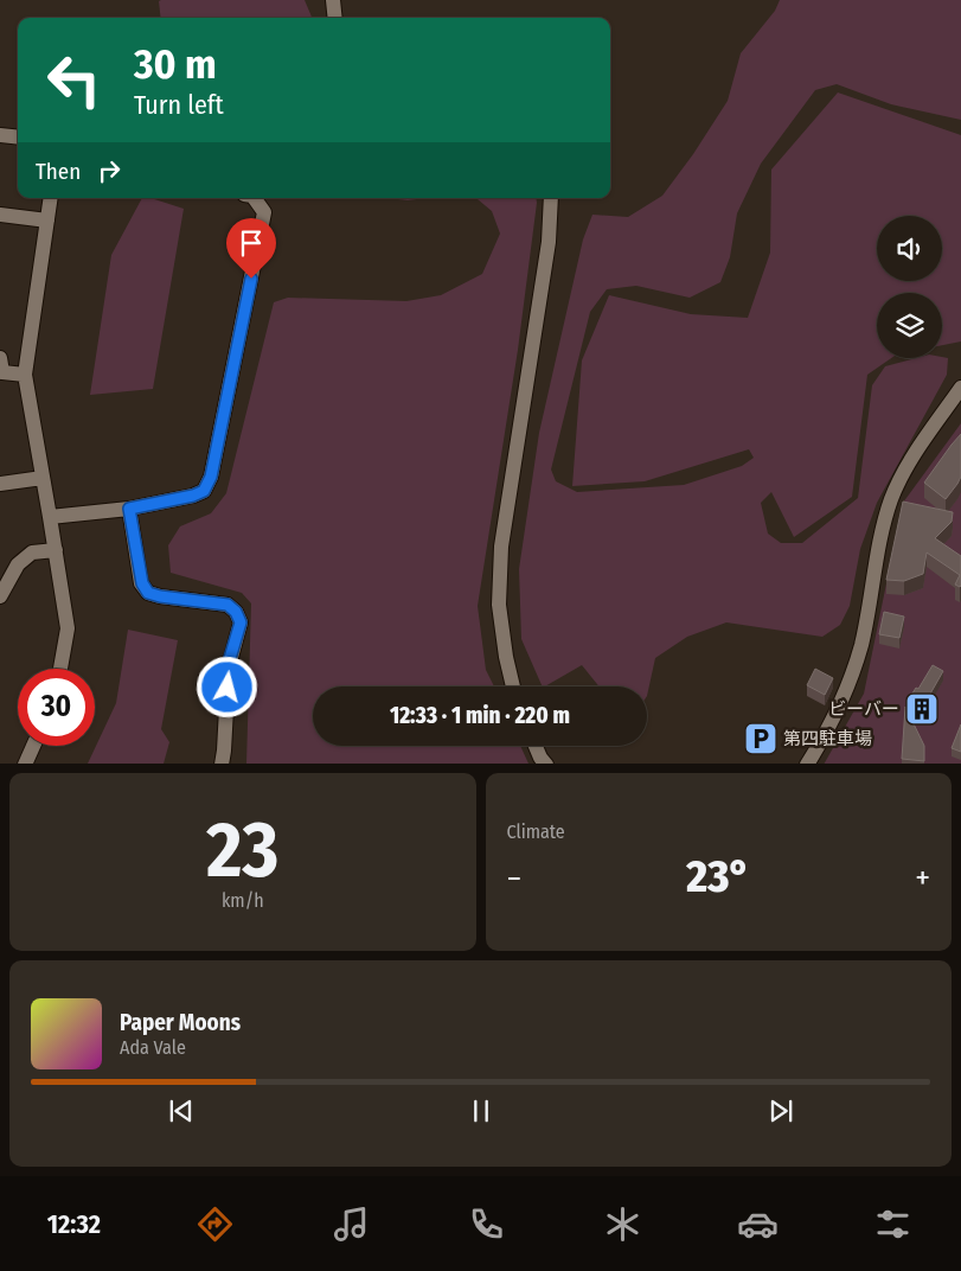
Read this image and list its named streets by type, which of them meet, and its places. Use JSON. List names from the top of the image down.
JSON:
{
  "places": {
    "building": ["ビーバー"],
    "parking": ["第四駐車場"]
  },
  "page": {
    "turn": ["30 m", "Turn left"],
    "then": "Then",
    "limit": "30",
    "trip": "12:33 · 1 min · 220 m",
    "tile": [
      ["23", "km/h"],
      "Climate"
    ],
    "heat": ["−", "23°", "+"],
    "song": ["Paper Moons", "Ada Vale"],
    "tabs": "12:32"
  }
}
